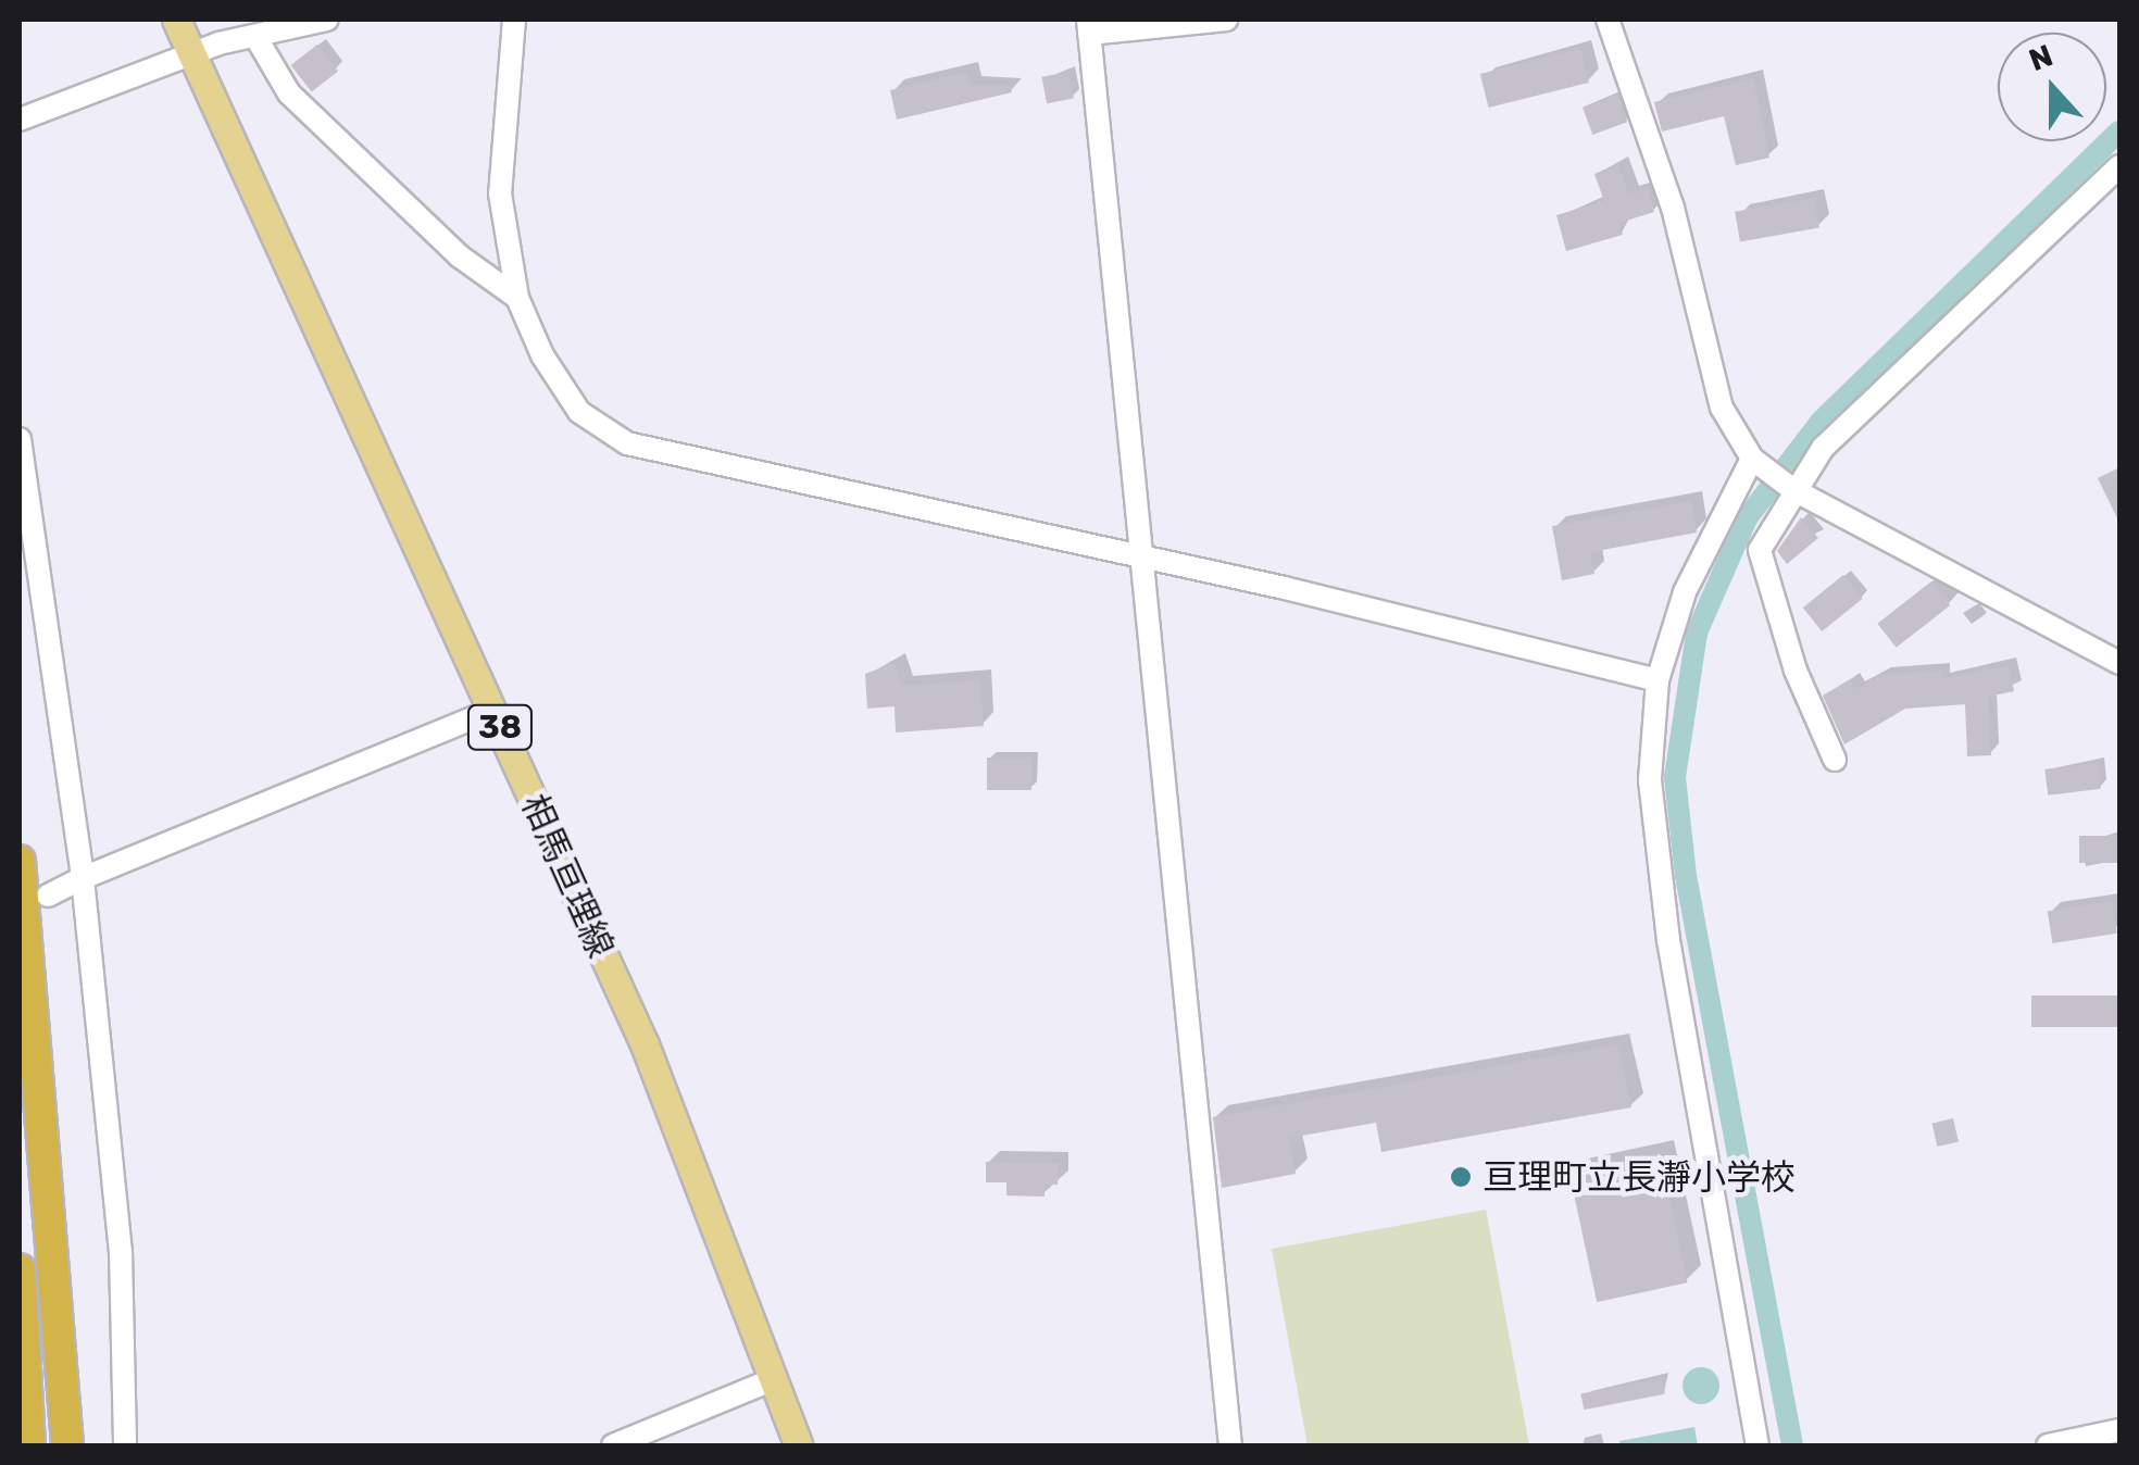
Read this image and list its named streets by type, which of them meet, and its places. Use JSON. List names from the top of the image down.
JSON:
{
  "streets": {
    "main road": ["38", "相馬亘理線"]
  },
  "places": ["亘理町立長瀞小学校"],
  "north": "top"
}
